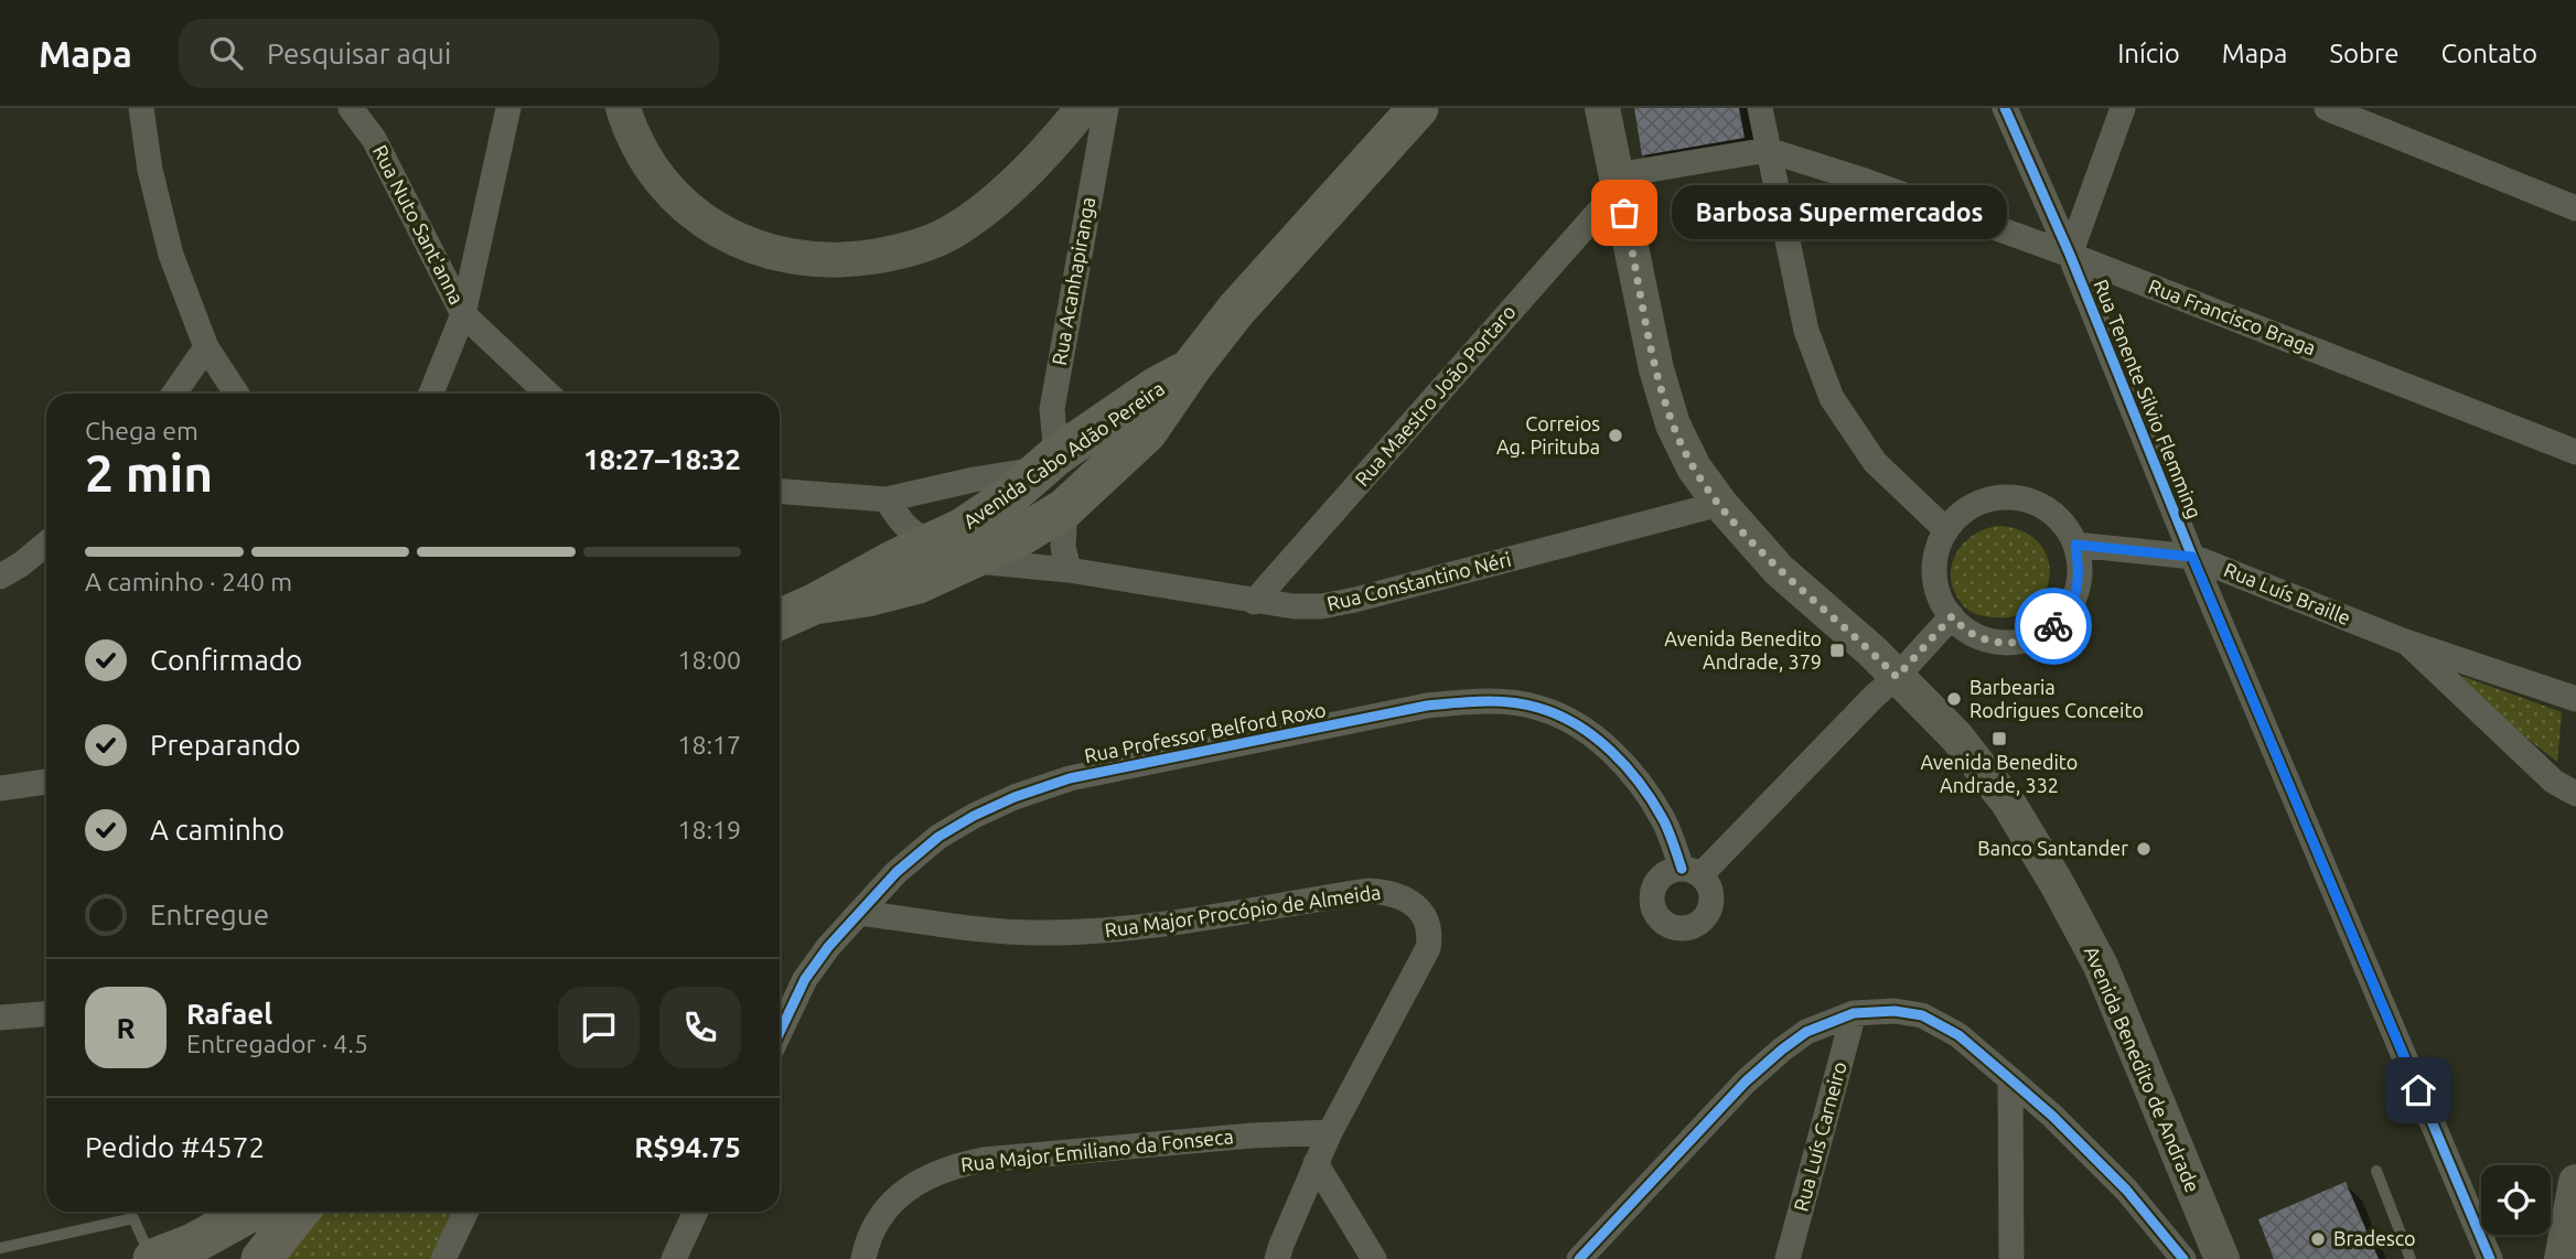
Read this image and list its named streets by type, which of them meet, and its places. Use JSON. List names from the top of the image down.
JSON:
{
  "streets": {
    "main road": ["Avenida Cabo Adão Pereira", "Avenida Benedito de Andrade"],
    "street": [
      "Rua Nuto Sant'anna",
      "Rua Acanhapiranga",
      "Rua Francisco Braga",
      "Rua Maestro João Portaro",
      "Rua Tenente Silvio Flemming",
      "Rua Constantino Néri",
      "Rua Luís Braille",
      "Rua Professor Belford Roxo",
      "Rua Major Procópio de Almeida",
      "Rua Luís Carneiro",
      "Rua Major Emiliano da Fonseca"
    ]
  },
  "crossings": [
    ["Rua Acanhapiranga", "Avenida Cabo Adão Pereira"],
    ["Rua Francisco Braga", "Rua Maestro João Portaro"],
    ["Rua Francisco Braga", "Rua Tenente Silvio Flemming"],
    ["Rua Francisco Braga", "Avenida Benedito de Andrade"],
    ["Rua Maestro João Portaro", "Rua Constantino Néri"],
    ["Rua Maestro João Portaro", "Avenida Benedito de Andrade"],
    ["Rua Tenente Silvio Flemming", "Rua Luís Braille"],
    ["Avenida Cabo Adão Pereira", "Rua Constantino Néri"],
    ["Rua Constantino Néri", "Avenida Benedito de Andrade"],
    ["Rua Professor Belford Roxo", "Rua Major Procópio de Almeida"],
    ["Rua Professor Belford Roxo", "Avenida Benedito de Andrade"],
    ["Rua Major Procópio de Almeida", "Rua Major Emiliano da Fonseca"]
  ],
  "places": {
    "other": [
      "Barbosa Supermercados",
      "Correios Ag. Pirituba",
      "Barbearia Rodrigues Conceito",
      "Banco Santander",
      "Bradesco"
    ],
    "transit": ["Avenida Benedito Andrade, 379", "Avenida Benedito Andrade, 332"]
  },
  "page": {
    "header": "Mapa",
    "search": "Pesquisar aqui",
    "nav": [
      "Início",
      "Mapa",
      "Sobre",
      "Contato"
    ],
    "bubble": "Barbosa Supermercados",
    "heading": ["2 min", "Chega em", "18:27–18:32"],
    "panel": [
      "Rafael",
      "Entregador · 4.5",
      "Pedido #4572",
      "R$94.75"
    ],
    "bar": "A caminho · 240 m",
    "list": [
      ["Confirmado", "18:00"],
      ["Preparando", "18:17"],
      ["A caminho", "18:19"],
      "Entregue"
    ],
    "round": "R"
  }
}
